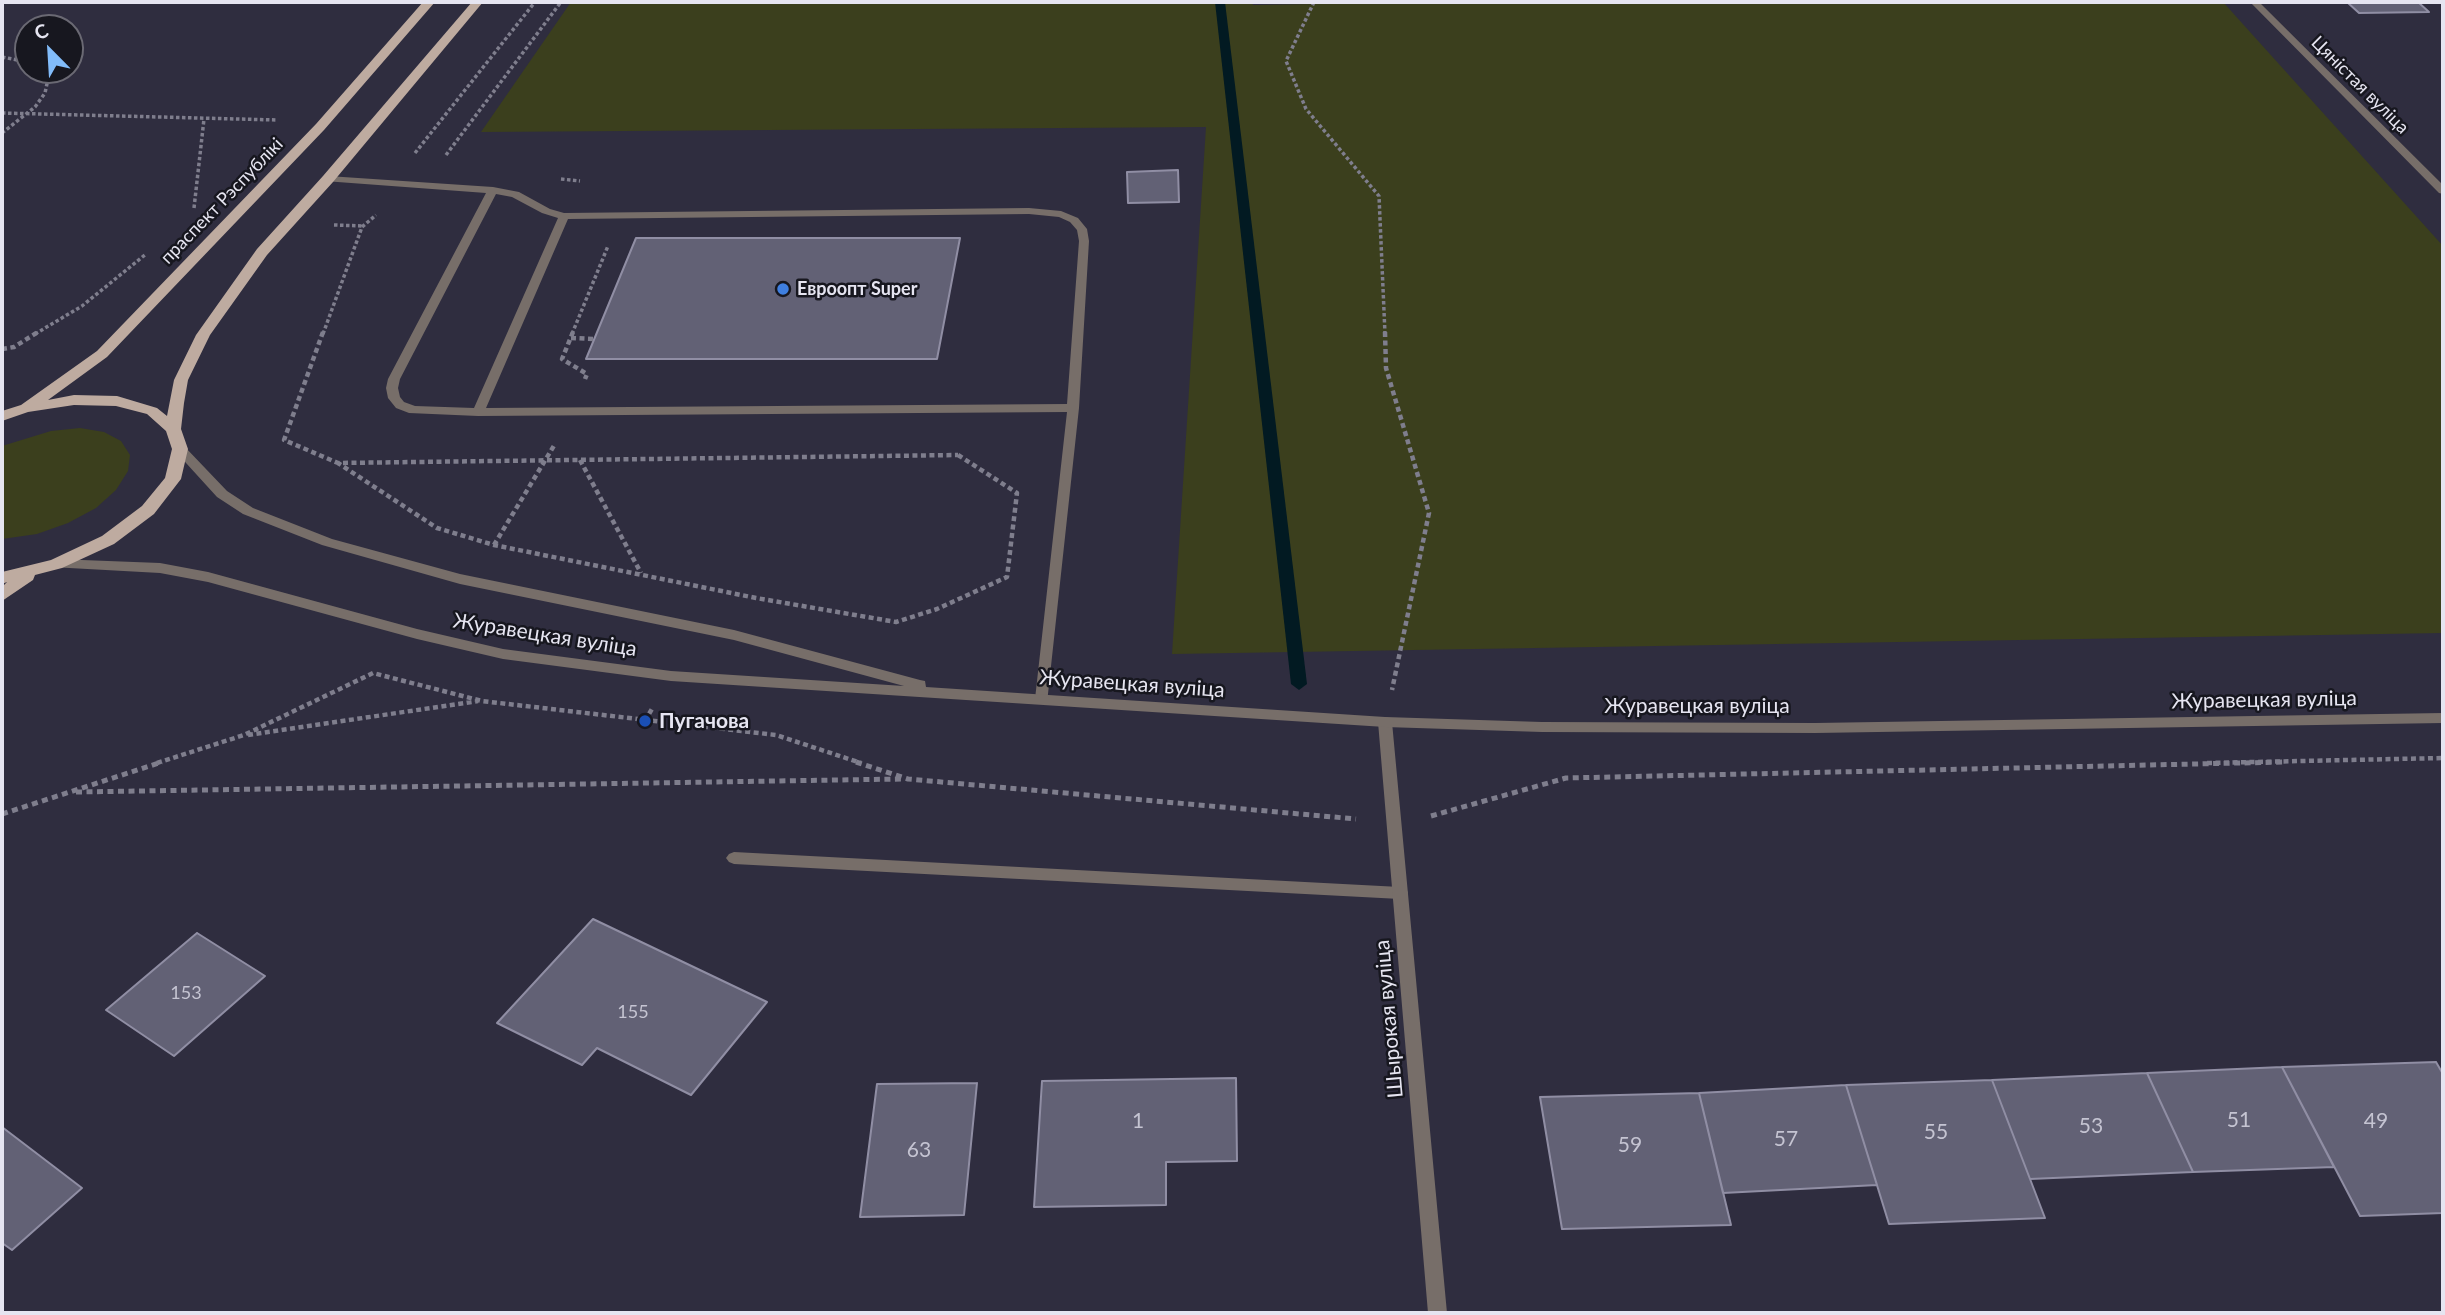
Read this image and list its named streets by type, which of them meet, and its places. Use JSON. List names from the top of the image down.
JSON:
{
  "streets": {
    "main road": ["праспект Рэспублікі"],
    "street": ["Цяністая вуліца", "Журавецкая вуліца", "Шырокая вуліца"]
  },
  "crossings": [
    ["Журавецкая вуліца", "Шырокая вуліца"]
  ],
  "places": ["Евроопт Super", "Пугачова"],
  "house_numbers": [
    "153",
    "155",
    "51",
    "1",
    "49",
    "53",
    "55",
    "57",
    "59",
    "63"
  ],
  "north": "top left"
}
